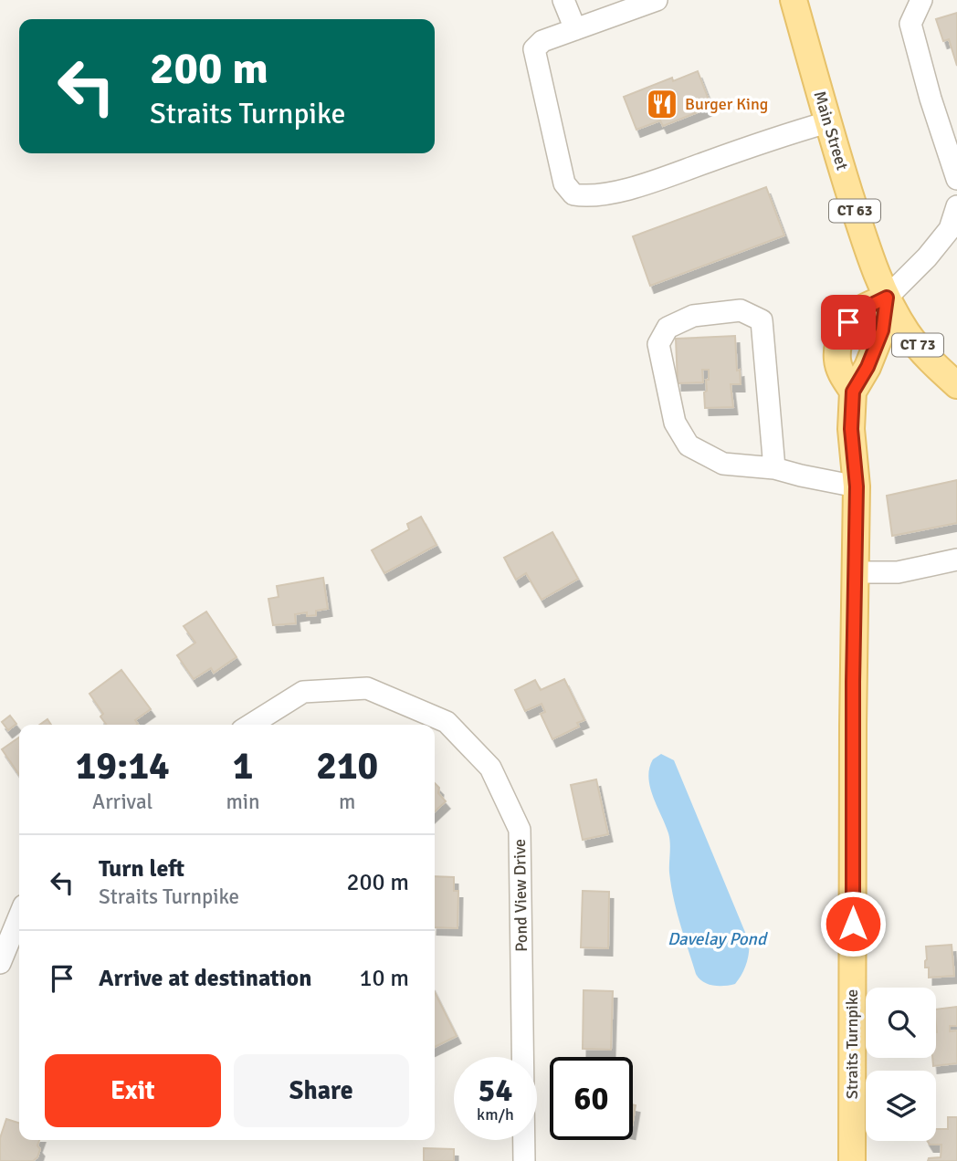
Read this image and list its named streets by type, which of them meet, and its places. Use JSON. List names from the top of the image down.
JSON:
{
  "streets": {
    "main road": [
      "Main Street",
      "CT 63",
      "CT 73",
      "Straits Turnpike"
    ],
    "street": ["Pond View Drive"]
  },
  "crossings": [
    ["Main Street", "Straits Turnpike"]
  ],
  "water": ["Davelay Pond"],
  "places": {
    "restaurant": ["Burger King"]
  },
  "page": {
    "turn": ["200 m", "Straits Turnpike"],
    "eta": [
      "19:14",
      "Arrival",
      "1",
      "min",
      "210",
      "m"
    ],
    "list": [
      {
        "name": "Turn left",
        "note": "Straits Turnpike",
        "value": "200 m"
      },
      {
        "name": "Arrive at destination",
        "value": "10 m"
      }
    ],
    "buttons": ["Exit", "Share"],
    "speed": "54 km/h",
    "limit": "60"
  }
}
